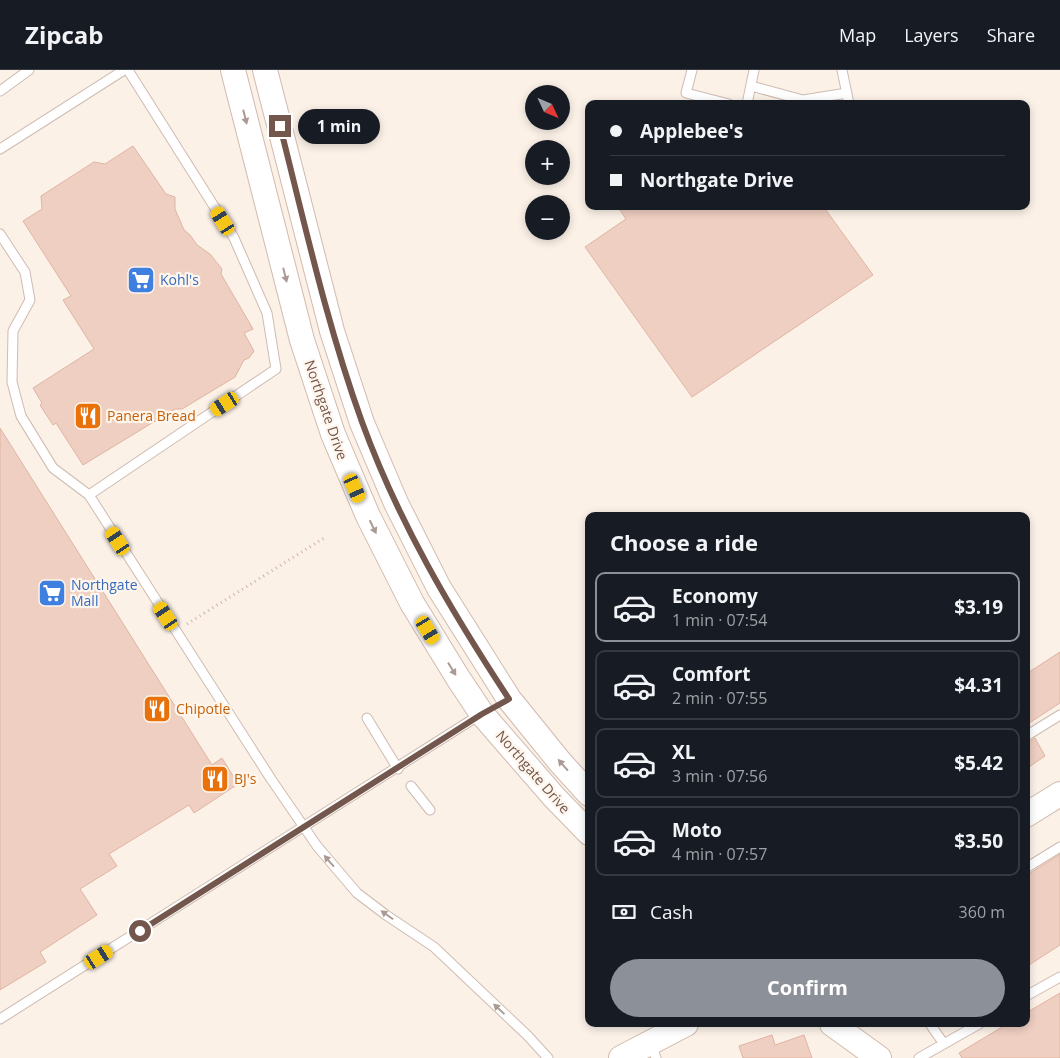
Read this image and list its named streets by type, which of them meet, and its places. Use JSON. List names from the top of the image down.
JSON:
{
  "streets": {
    "street": ["Northgate Drive"]
  },
  "places": {
    "supermarket": ["Kohl's", "Northgate Mall"],
    "restaurant": ["Panera Bread", "Chipotle", "BJ's"]
  },
  "north": "bottom right",
  "page": {
    "header": "Zipcab",
    "nav": ["Map", "Layers", "Share"],
    "map_buttons": ["+", "−"],
    "banner": ["Applebee's", "Northgate Drive"],
    "bubble": "1 min",
    "heading": "Choose a ride",
    "list": [
      {
        "name": "Economy",
        "note": "1 min · 07:54",
        "value": "$3.19"
      },
      {
        "name": "Comfort",
        "note": "2 min · 07:55",
        "value": "$4.31"
      },
      {
        "name": "XL",
        "note": "3 min · 07:56",
        "value": "$5.42"
      },
      {
        "name": "Moto",
        "note": "4 min · 07:57",
        "value": "$3.50"
      }
    ],
    "pay": ["Cash", "360 m"],
    "buttons": "Confirm"
  }
}
